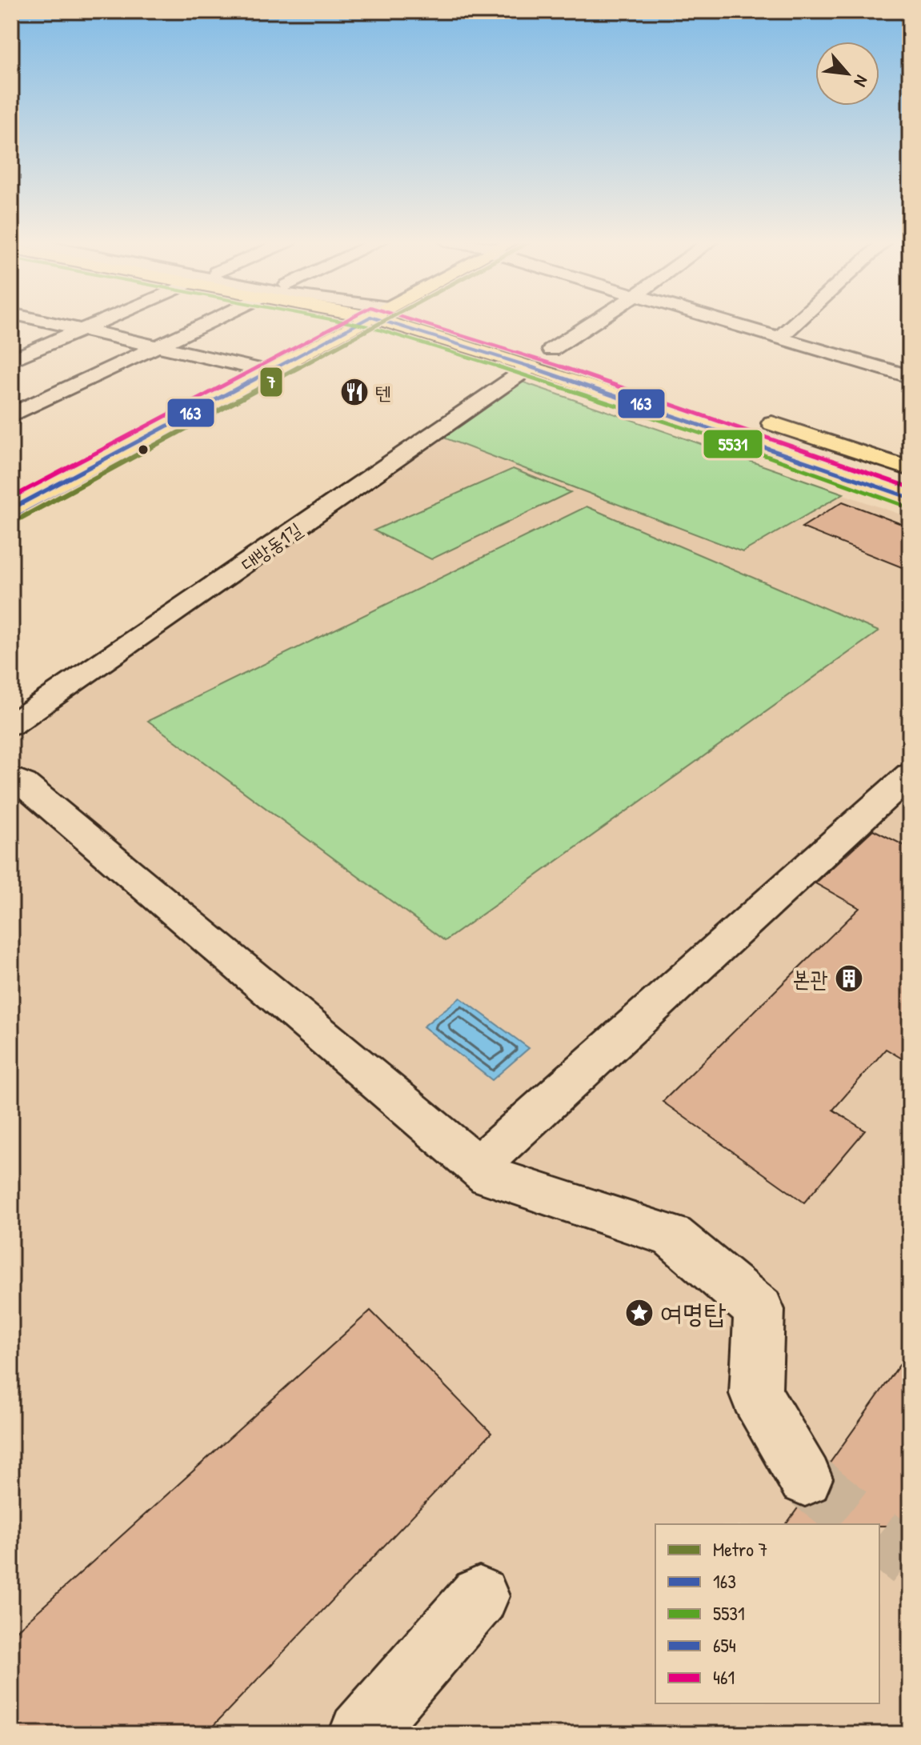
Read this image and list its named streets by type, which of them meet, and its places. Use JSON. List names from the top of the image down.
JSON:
{
  "streets": {
    "street": ["대방동1길"]
  },
  "places": {
    "restaurant": ["텐"],
    "building": ["본관"],
    "place": ["여명탑"]
  },
  "lines": [
    "metro line 7",
    "transit line 163",
    "transit line 5531",
    "transit line 654",
    "transit line 461"
  ],
  "legend": [
    "Metro 7",
    "163",
    "5531",
    "654",
    "461"
  ],
  "north": "bottom right"
}
